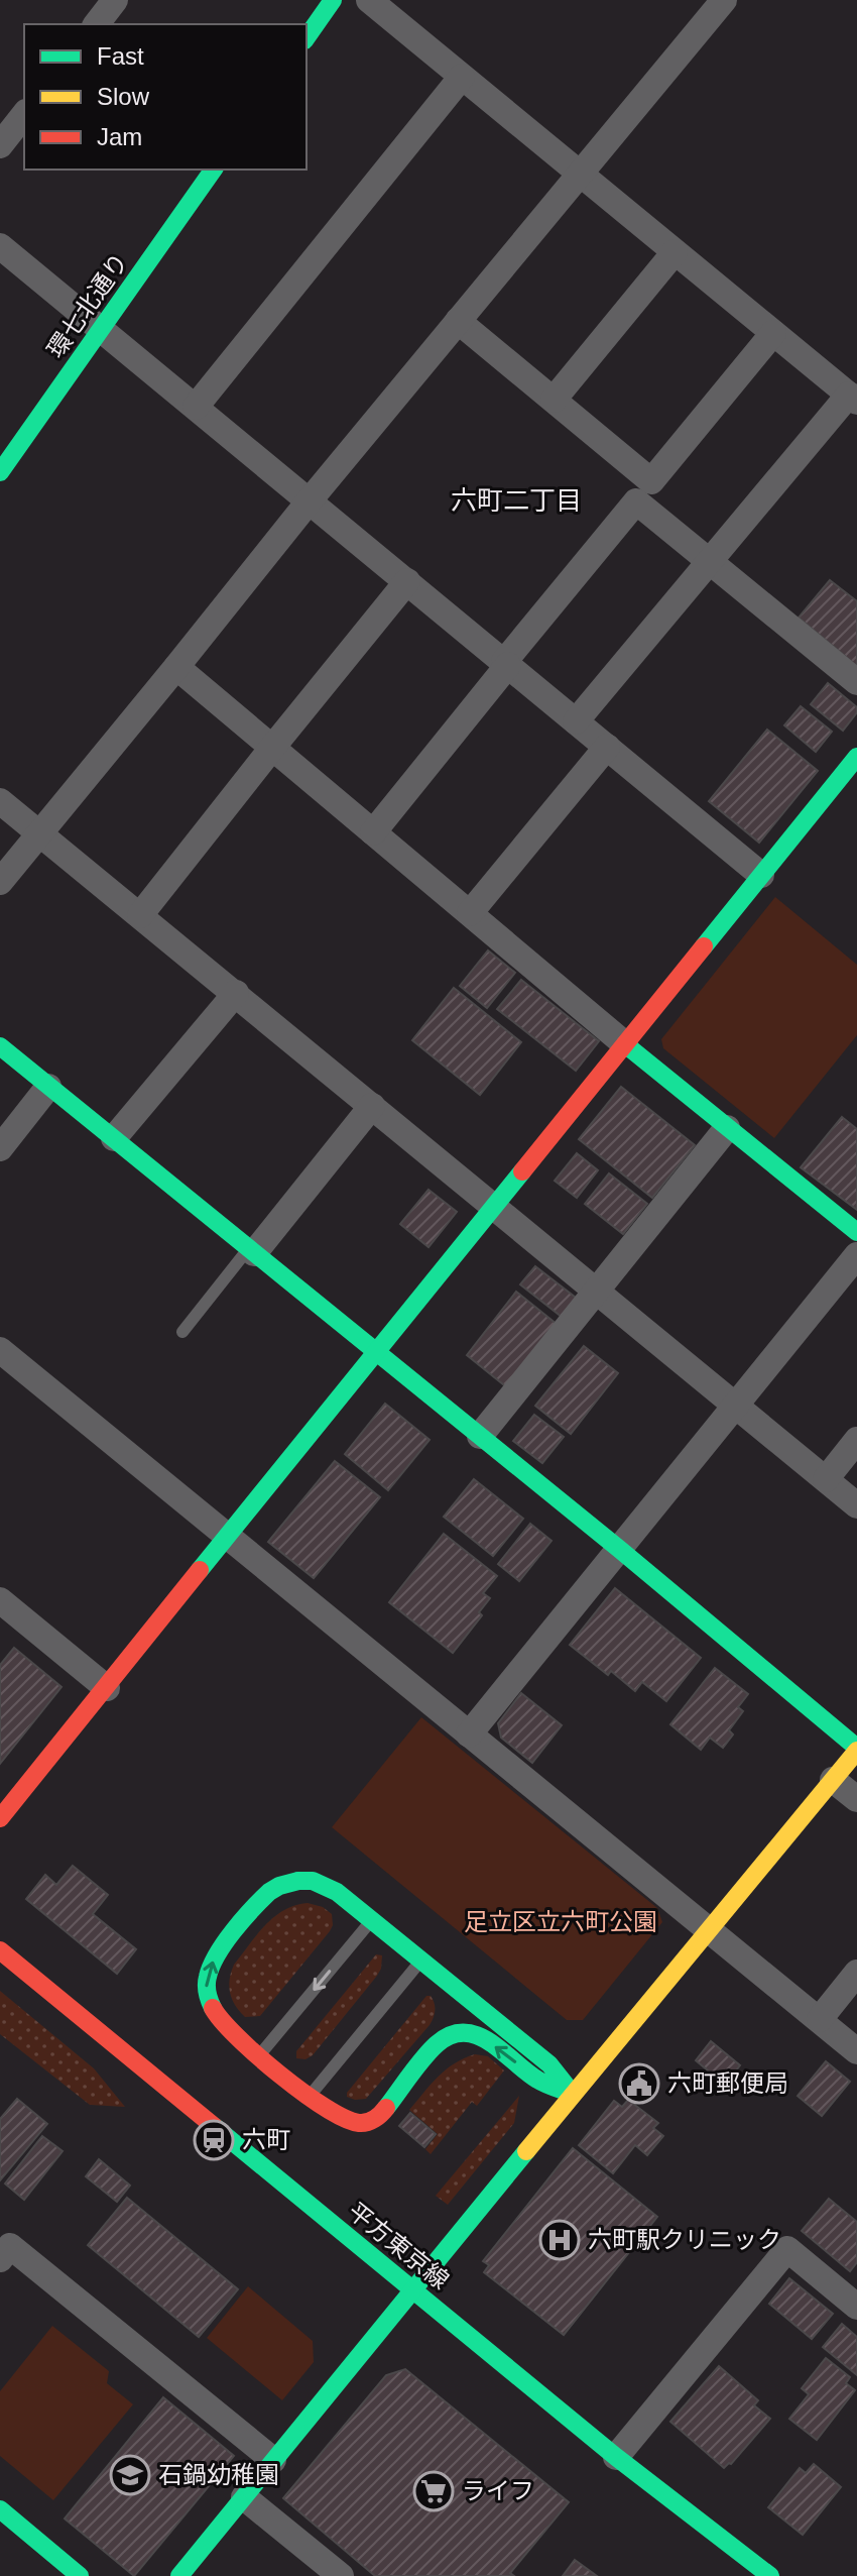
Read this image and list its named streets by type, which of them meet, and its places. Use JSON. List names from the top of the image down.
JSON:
{
  "streets": {
    "street": ["環七北通り", "平方東京線"]
  },
  "districts": ["六町二丁目"],
  "parks": ["足立区立六町公園"],
  "places": {
    "public building": ["六町郵便局"],
    "station": ["六町"],
    "hospital": ["六町駅クリニック"],
    "school or university": ["石鍋幼稚園"],
    "supermarket": ["ライフ"]
  },
  "legend": ["Fast", "Slow", "Jam"]
}
